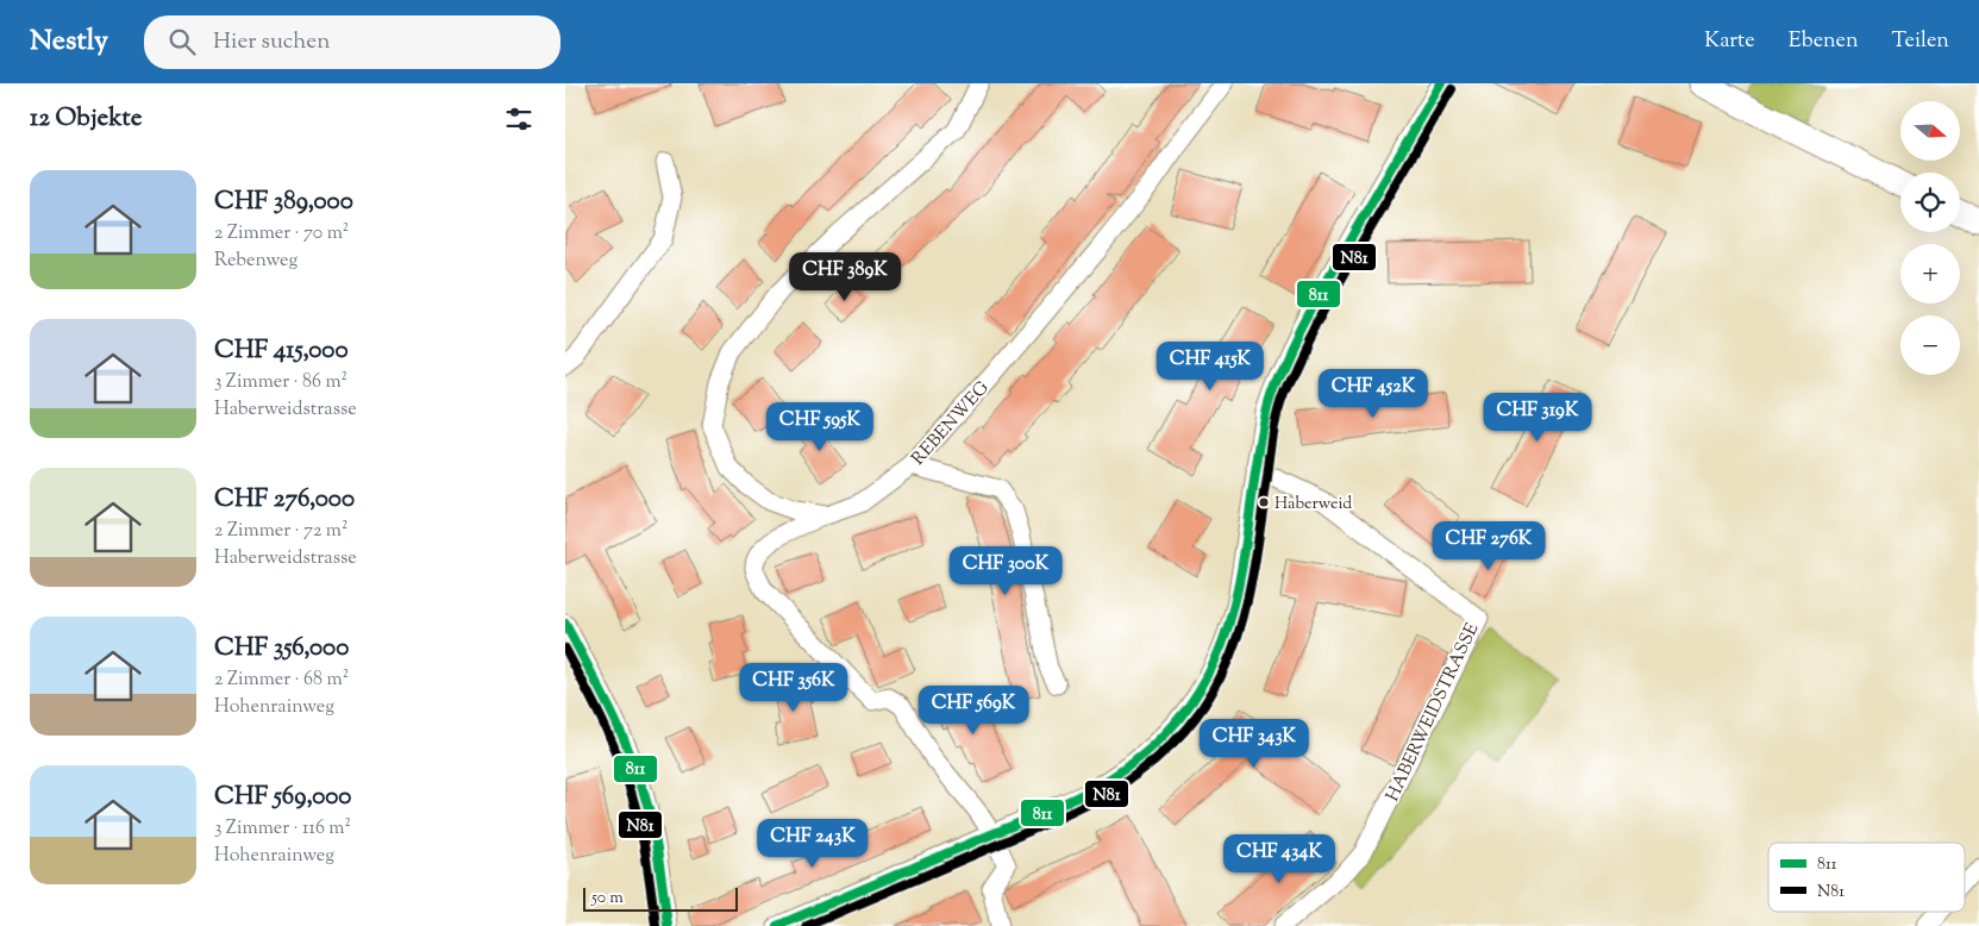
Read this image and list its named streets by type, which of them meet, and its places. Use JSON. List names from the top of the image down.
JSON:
{
  "streets": {
    "street": ["REBENWEG", "HABERWEIDSTRASSE"]
  },
  "places": ["Haberweid"],
  "lines": ["transit line 811", "transit line N81"],
  "legend": ["811", "N81"],
  "scale_bar": "50 m",
  "north": "right",
  "page": {
    "header": "Nestly",
    "search": "Hier suchen",
    "nav": ["Karte", "Ebenen", "Teilen"],
    "heading": "12 Objekte",
    "map_buttons": ["+", "−"],
    "list": [
      {
        "name": "CHF 389,000",
        "note": "2 Zimmer · 70 m² · Rebenweg"
      },
      {
        "name": "CHF 415,000",
        "note": "3 Zimmer · 86 m² · Haberweidstrasse"
      },
      {
        "name": "CHF 276,000",
        "note": "2 Zimmer · 72 m² · Haberweidstrasse"
      },
      {
        "name": "CHF 356,000",
        "note": "2 Zimmer · 68 m² · Hohenrainweg"
      },
      {
        "name": "CHF 569,000",
        "note": "3 Zimmer · 116 m² · Hohenrainweg"
      }
    ],
    "price": [
      "CHF 389K",
      "CHF 415K",
      "CHF 452K",
      "CHF 319K",
      "CHF 595K",
      "CHF 276K",
      "CHF 300K",
      "CHF 356K",
      "CHF 569K",
      "CHF 343K",
      "CHF 243K",
      "CHF 434K"
    ],
    "scale": "50 m"
  }
}
